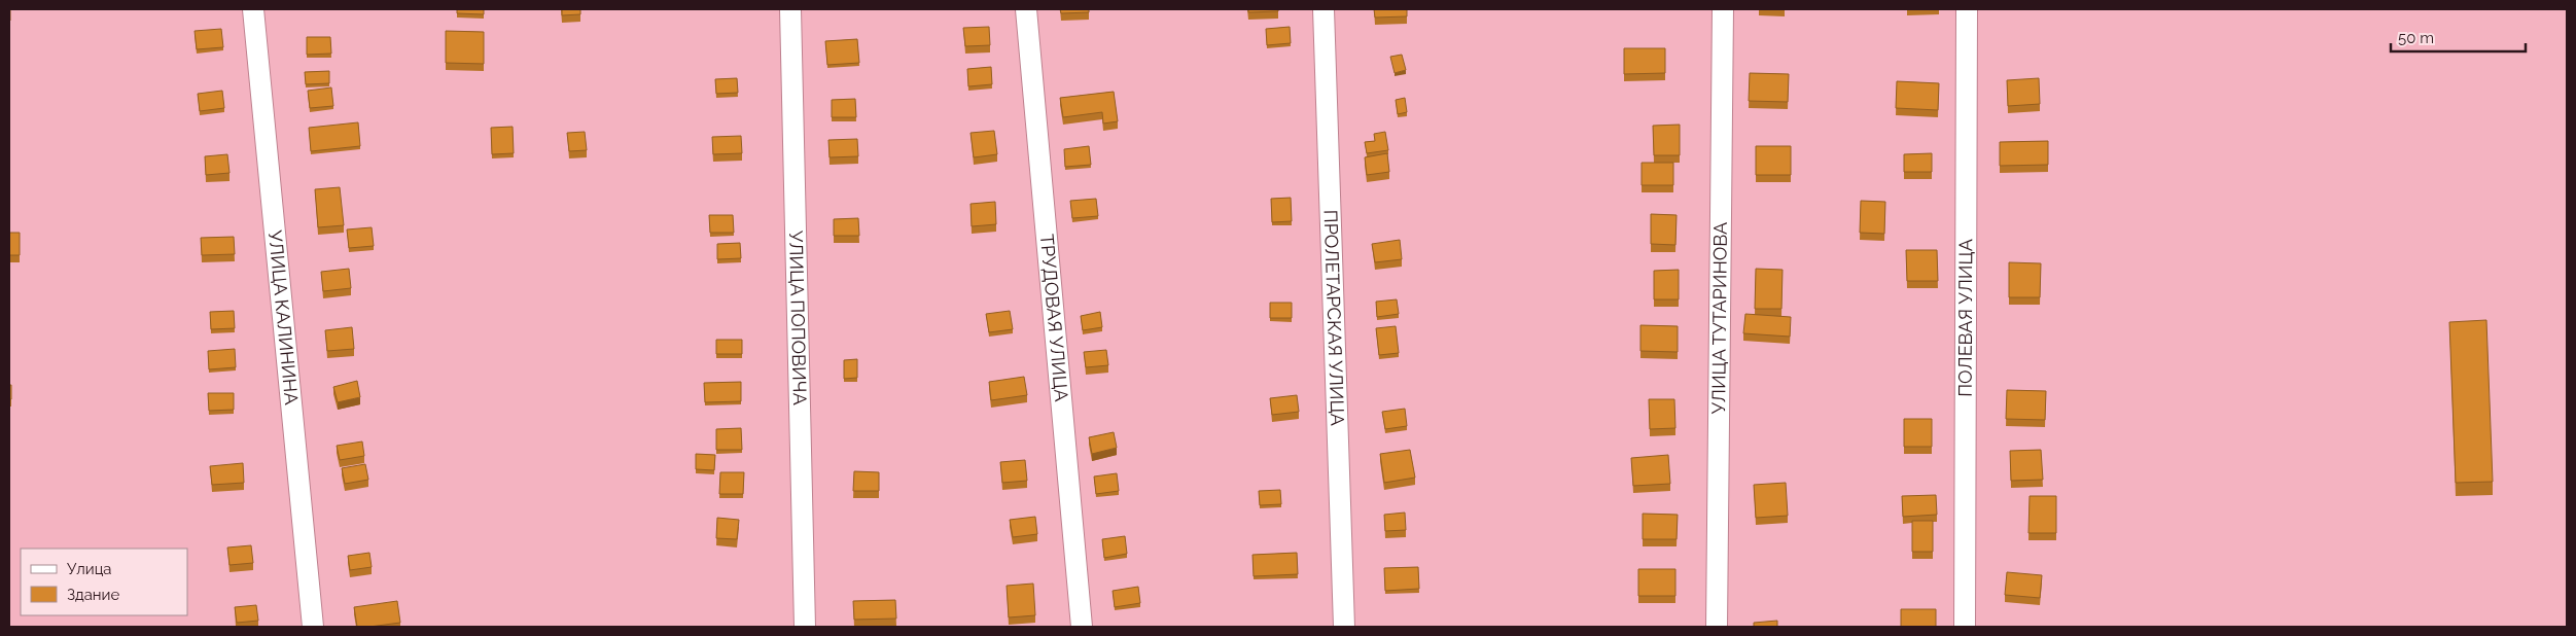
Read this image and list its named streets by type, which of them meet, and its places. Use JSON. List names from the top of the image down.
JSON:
{
  "streets": {
    "street": [
      "УЛИЦА КАЛИНИНА",
      "УЛИЦА ПОПОВИЧА",
      "ТРУДОВАЯ УЛИЦА",
      "ПРОЛЕТАРСКАЯ УЛИЦА",
      "УЛИЦА ТУТАРИНОВА",
      "ПОЛЕВАЯ УЛИЦА"
    ]
  },
  "legend": ["Улица", "Здание"],
  "scale_bar": "50 m"
}
